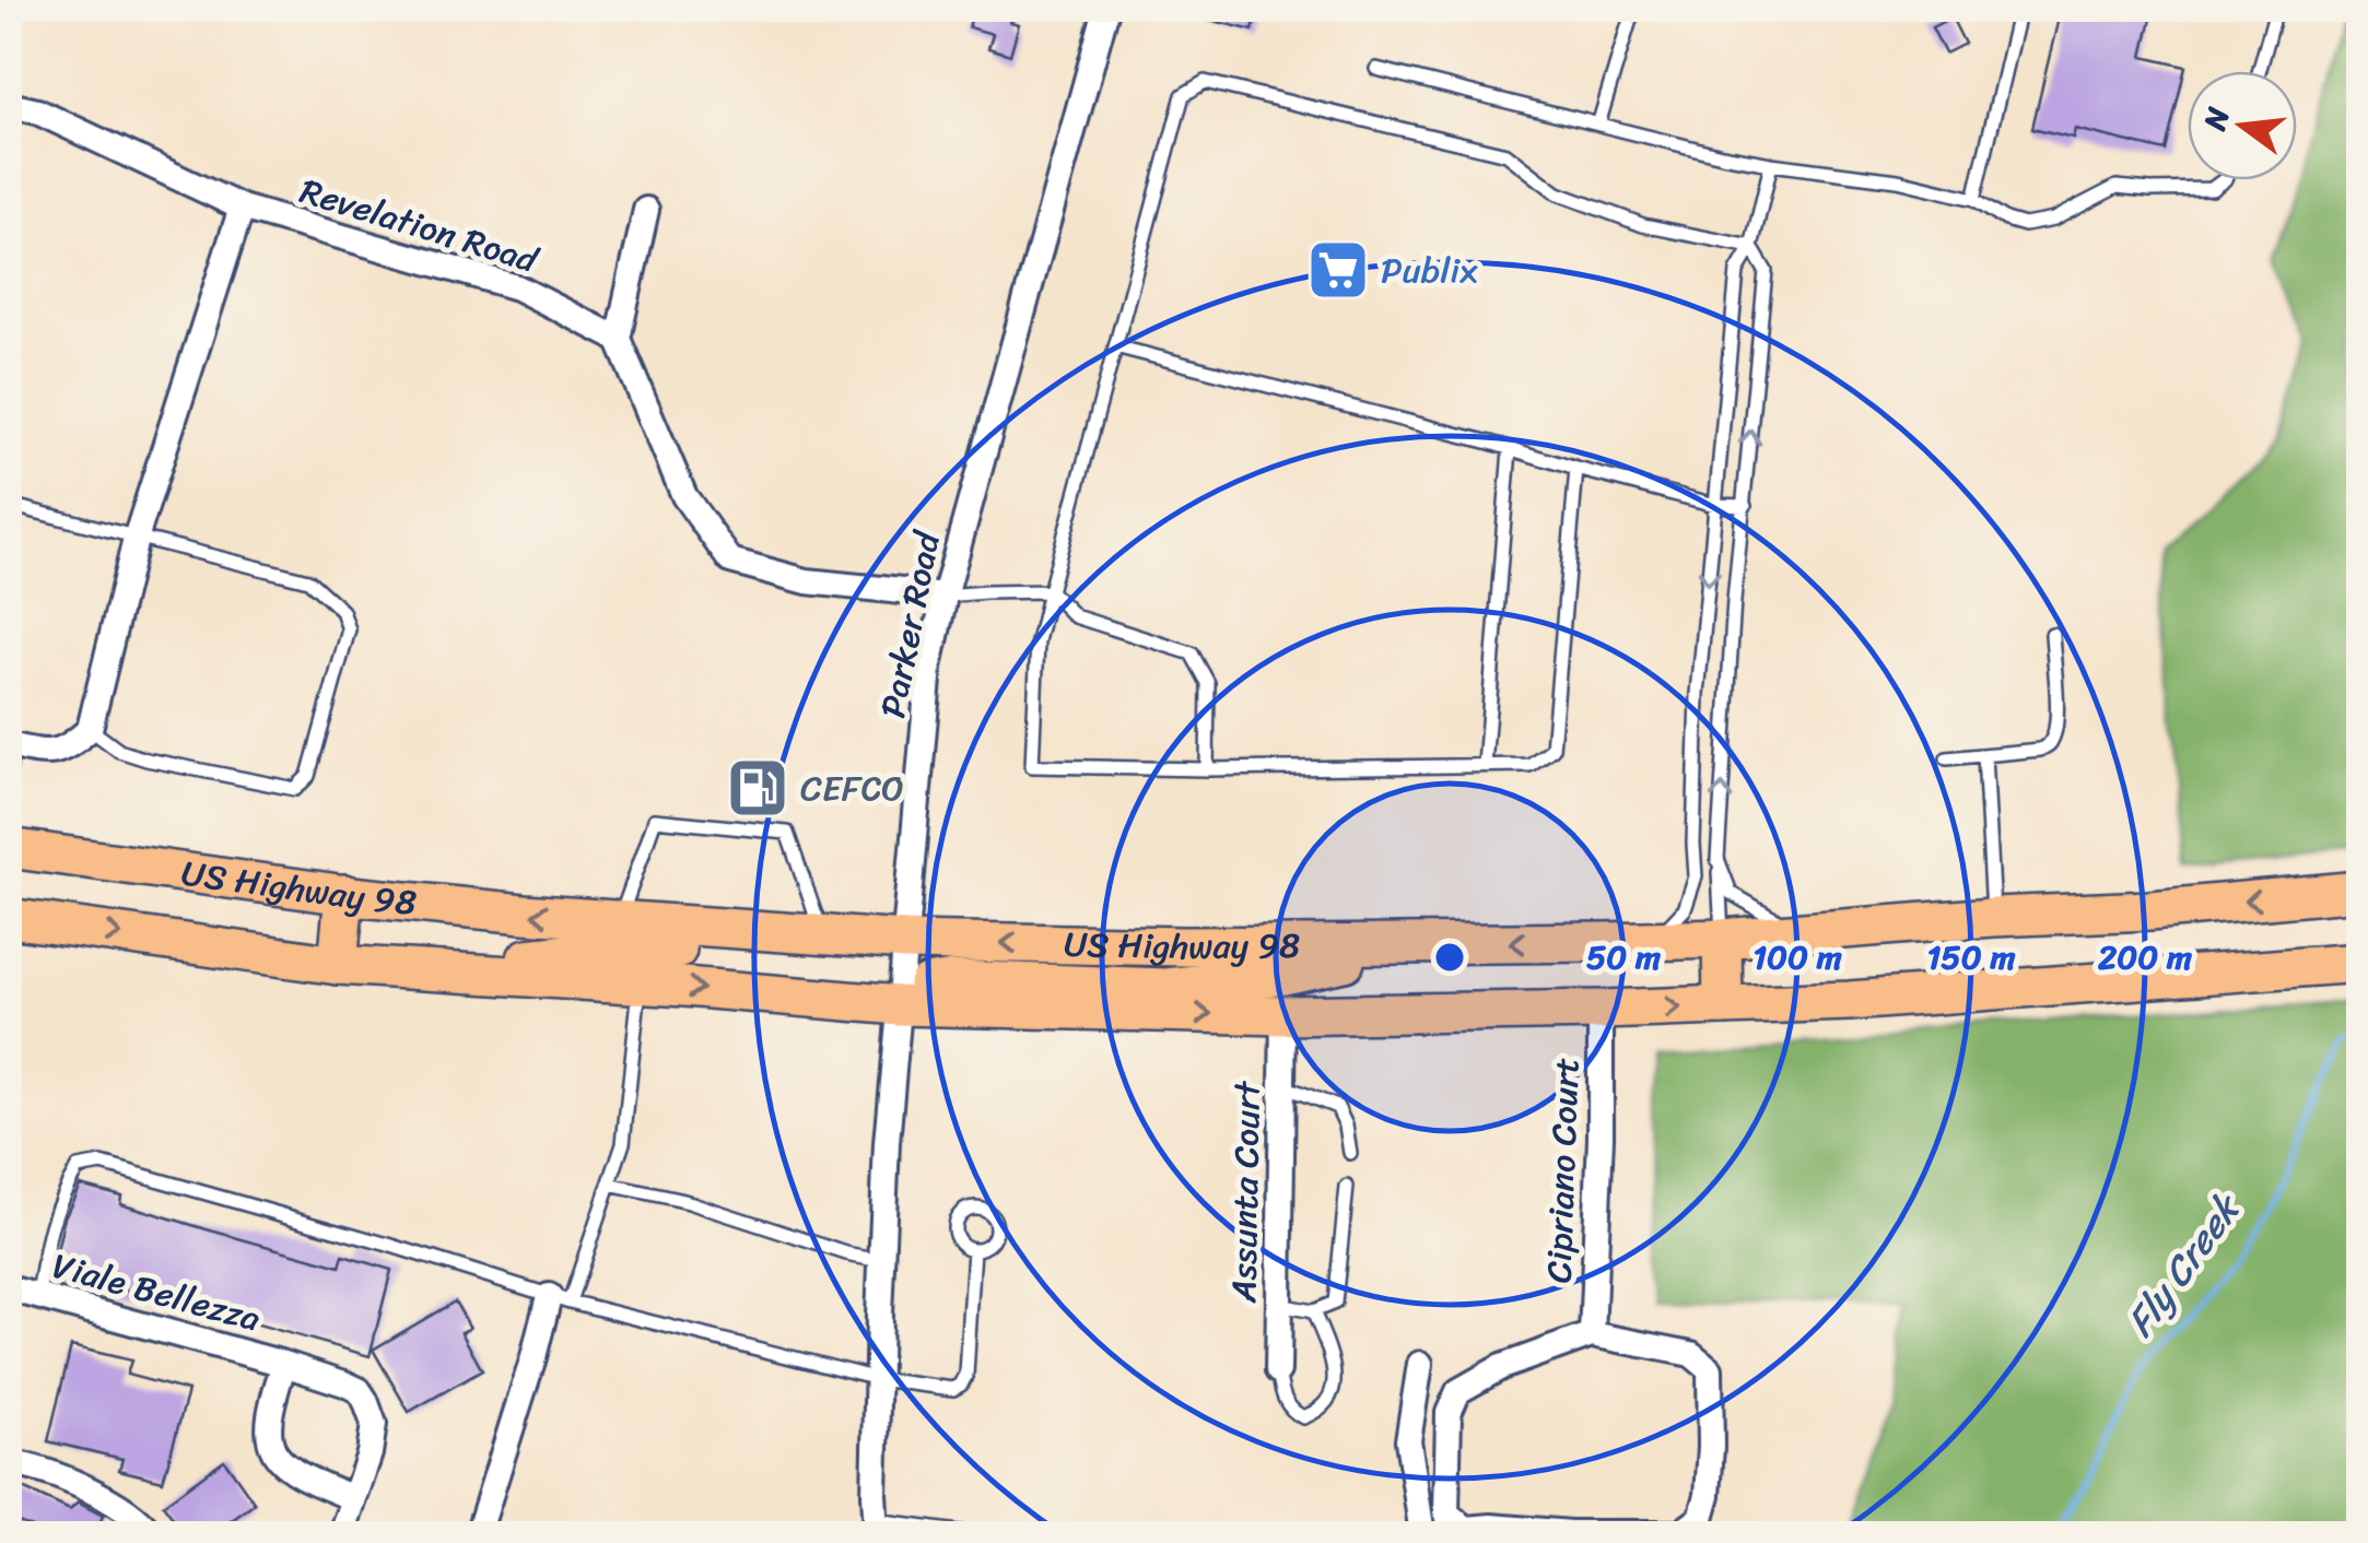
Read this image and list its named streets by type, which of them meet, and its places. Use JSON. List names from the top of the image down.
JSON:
{
  "streets": {
    "main road": ["US Highway 98"],
    "street": [
      "Revelation Road",
      "Parker Road",
      "Cipriano Court",
      "Assunta Court",
      "Viale Bellezza"
    ]
  },
  "crossings": [
    ["Parker Road", "US Highway 98"],
    ["US Highway 98", "Cipriano Court"],
    ["US Highway 98", "Assunta Court"]
  ],
  "water": ["Fly Creek"],
  "places": {
    "supermarket": ["Publix"],
    "fuel station": ["CEFCO"]
  },
  "north": "left",
  "rings": [
    "50 m",
    "100 m",
    "150 m",
    "200 m"
  ]
}
